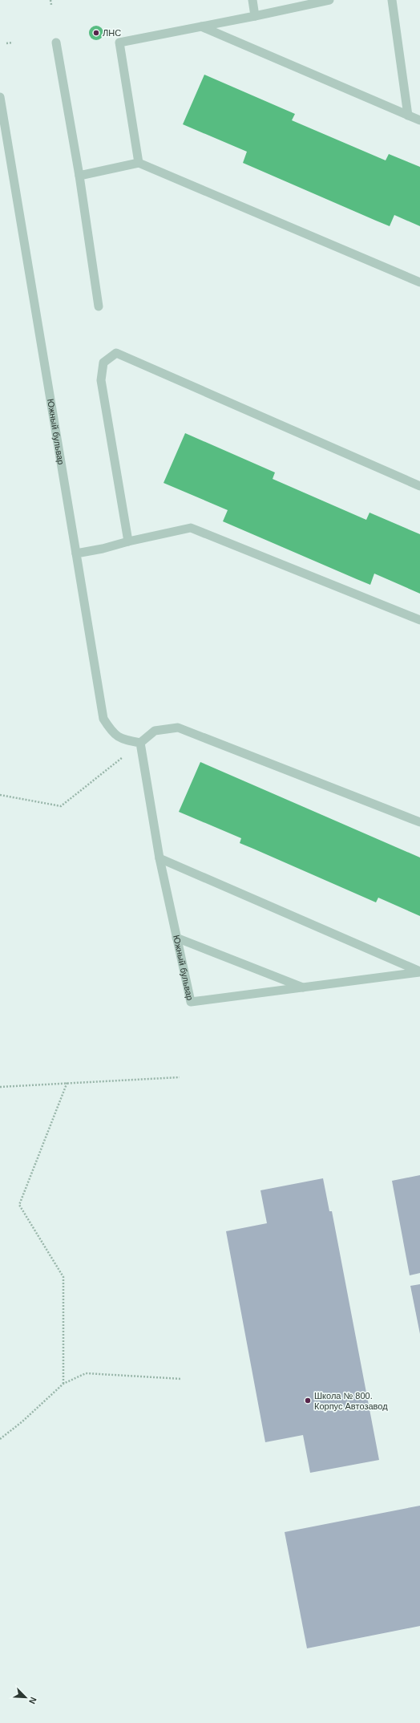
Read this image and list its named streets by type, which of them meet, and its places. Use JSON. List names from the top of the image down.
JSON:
{
  "streets": {
    "street": ["Южный бульвар"]
  },
  "places": ["ЛНС", "Школа № 800. Корпус Автозавод"],
  "north": "bottom right"
}
